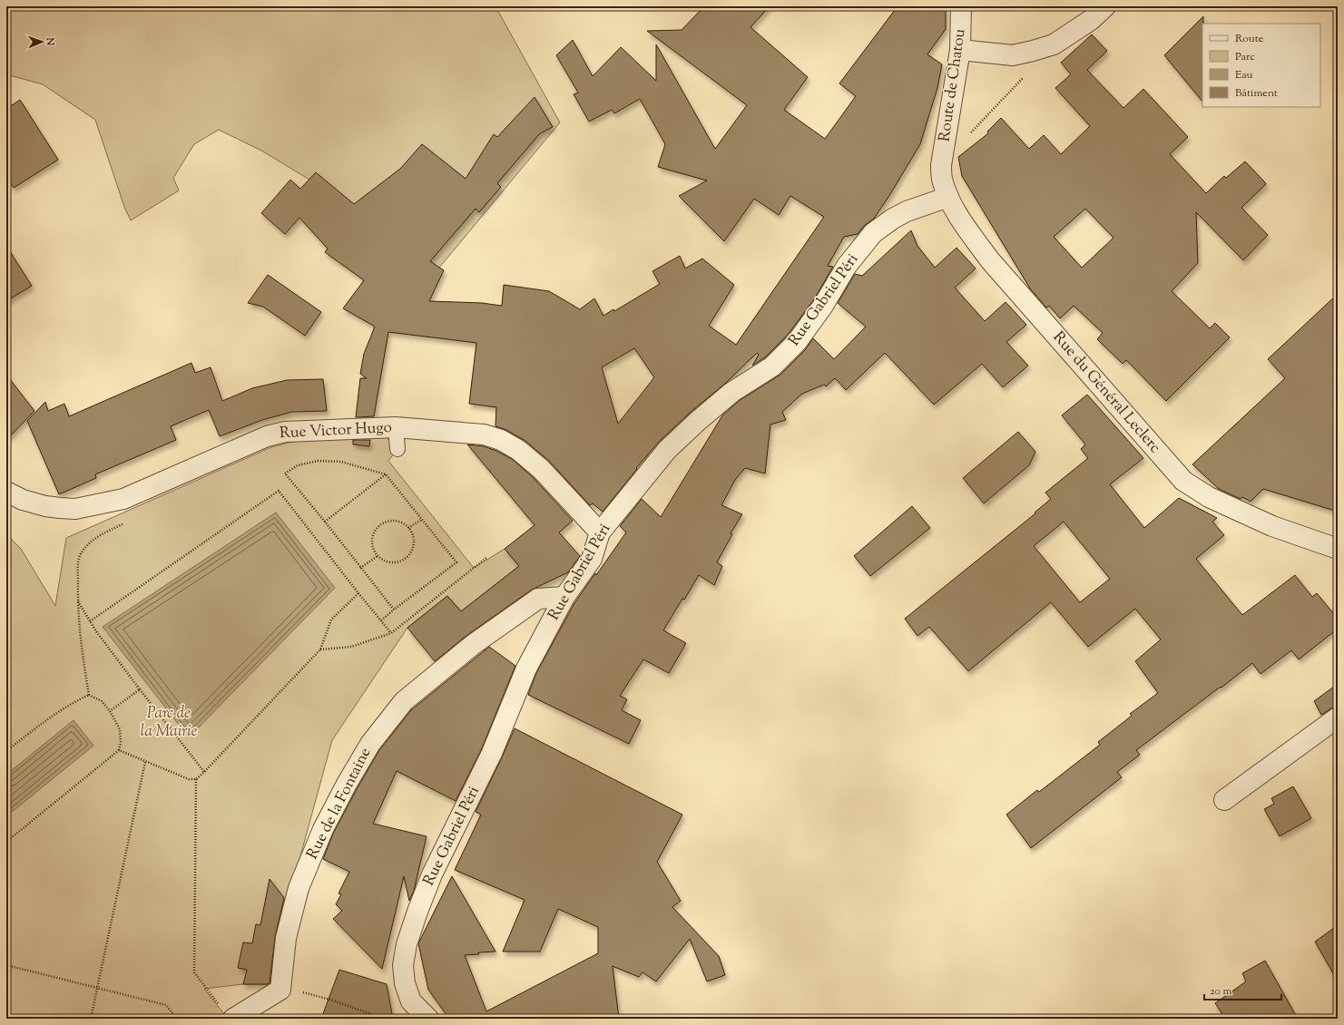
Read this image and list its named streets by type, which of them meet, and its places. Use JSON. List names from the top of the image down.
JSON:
{
  "streets": {
    "street": [
      "Route de Chatou",
      "Rue Gabriel Péri",
      "Rue du Général Leclerc",
      "Rue Victor Hugo",
      "Rue de la Fontaine"
    ]
  },
  "crossings": [
    ["Route de Chatou", "Rue du Général Leclerc"],
    ["Rue Gabriel Péri", "Rue du Général Leclerc"],
    ["Rue Gabriel Péri", "Rue Victor Hugo"],
    ["Rue Gabriel Péri", "Rue de la Fontaine"]
  ],
  "parks": ["Parc de la Mairie"],
  "legend": [
    "Route",
    "Parc",
    "Eau",
    "Bâtiment"
  ],
  "scale_bar": "20 m",
  "north": "right"
}
